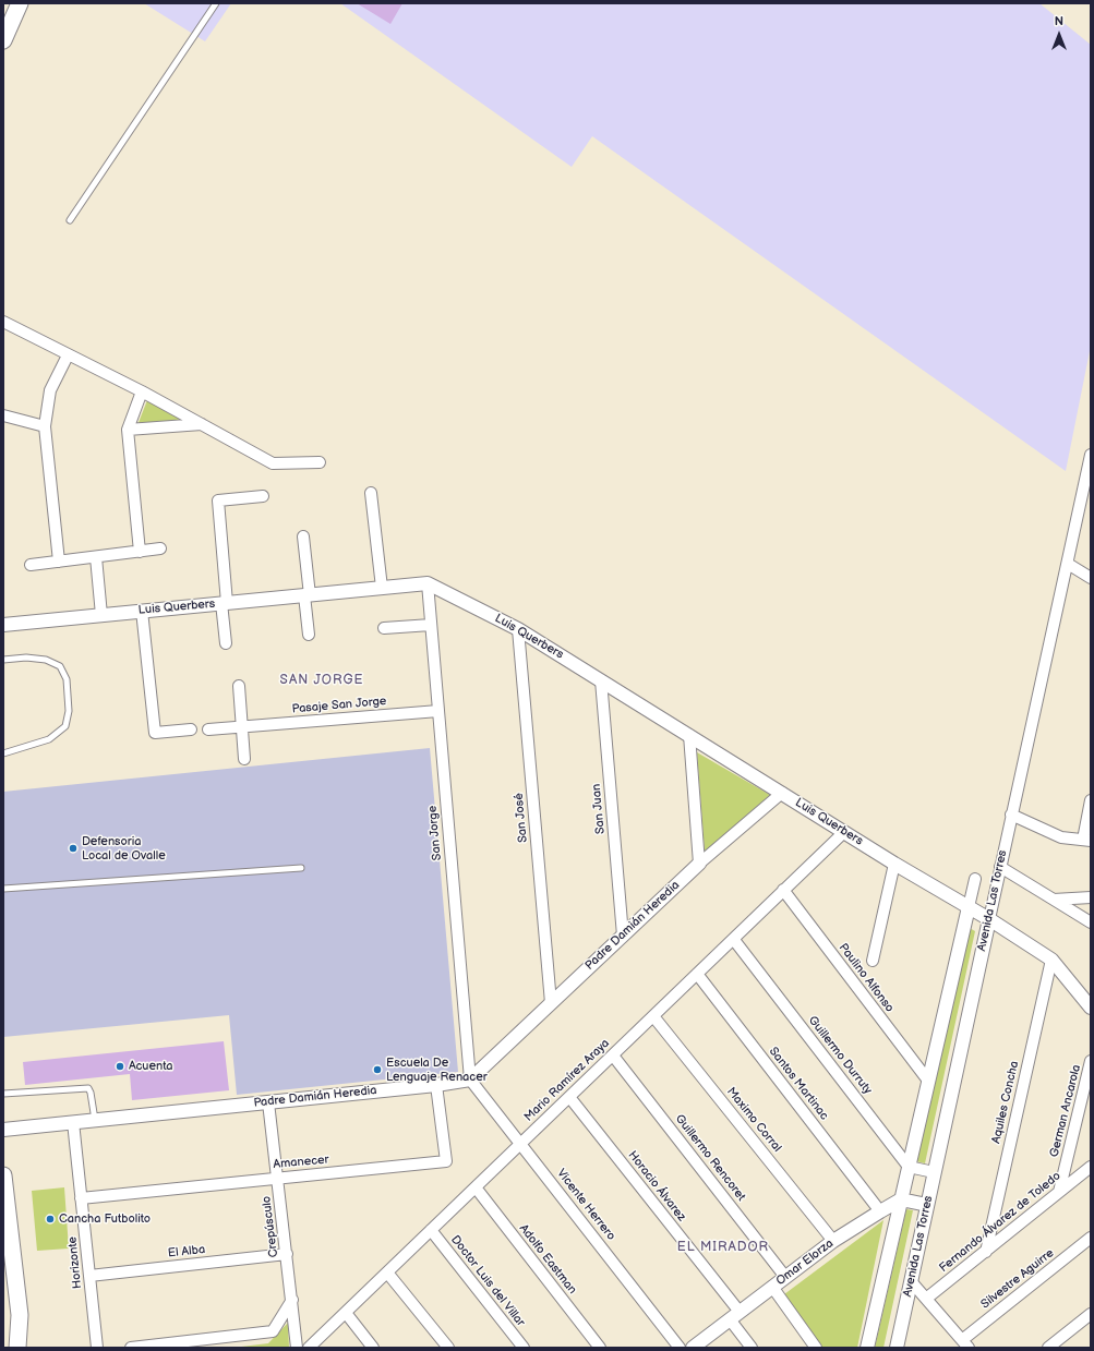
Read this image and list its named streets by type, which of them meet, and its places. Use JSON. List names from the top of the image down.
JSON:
{
  "streets": {
    "street": [
      "Luis Querbers",
      "Pasaje San Jorge",
      "San Juan",
      "San José",
      "San Jorge",
      "Avenida Las Torres",
      "Padre Damián Heredia",
      "Paulino Alfonso",
      "Guillermo Durruty",
      "Mario Ramírez Araya",
      "Santos Martinac",
      "Aquiles Concha",
      "German Ancarola",
      "Maximo Corral",
      "Guillermo Rencoret",
      "Amanecer",
      "Horacio Álvarez",
      "Vicente Herrero",
      "Fernando Álvarez de Toledo",
      "Crepúsculo",
      "El Alba",
      "Adolfo Eastman",
      "Horizonte",
      "Omar Elorza",
      "Silvestre Aguirre",
      "Doctor Luis del Villar"
    ]
  },
  "crossings": [
    ["Luis Querbers", "San Juan"],
    ["Luis Querbers", "San José"],
    ["Luis Querbers", "San Jorge"],
    ["Luis Querbers", "Avenida Las Torres"],
    ["Luis Querbers", "Padre Damián Heredia"],
    ["Luis Querbers", "Mario Ramírez Araya"],
    ["Luis Querbers", "Aquiles Concha"],
    ["Pasaje San Jorge", "San Jorge"],
    ["San Juan", "Padre Damián Heredia"],
    ["San José", "Padre Damián Heredia"],
    ["San Jorge", "Padre Damián Heredia"],
    ["San Jorge", "Vicente Herrero"],
    ["Avenida Las Torres", "Paulino Alfonso"],
    ["Avenida Las Torres", "Guillermo Durruty"],
    ["Avenida Las Torres", "Omar Elorza"],
    ["Padre Damián Heredia", "Amanecer"],
    ["Padre Damián Heredia", "Vicente Herrero"],
    ["Padre Damián Heredia", "Crepúsculo"],
    ["Padre Damián Heredia", "Horizonte"],
    ["Paulino Alfonso", "Mario Ramírez Araya"],
    ["Guillermo Durruty", "Mario Ramírez Araya"],
    ["Mario Ramírez Araya", "Santos Martinac"],
    ["Mario Ramírez Araya", "Maximo Corral"],
    ["Mario Ramírez Araya", "Guillermo Rencoret"],
    ["Mario Ramírez Araya", "Horacio Álvarez"],
    ["Mario Ramírez Araya", "Vicente Herrero"],
    ["Mario Ramírez Araya", "Adolfo Eastman"],
    ["Mario Ramírez Araya", "Doctor Luis del Villar"],
    ["Santos Martinac", "Omar Elorza"],
    ["Aquiles Concha", "Fernando Álvarez de Toledo"],
    ["German Ancarola", "Fernando Álvarez de Toledo"],
    ["Maximo Corral", "Omar Elorza"],
    ["Guillermo Rencoret", "Omar Elorza"],
    ["Amanecer", "Crepúsculo"],
    ["Amanecer", "Horizonte"],
    ["Horacio Álvarez", "Omar Elorza"],
    ["Crepúsculo", "El Alba"],
    ["El Alba", "Horizonte"]
  ],
  "districts": ["SAN JORGE", "EL MIRADOR"],
  "places": [
    "Defensoria Local de Ovalle",
    "Acuenta",
    "Escuela De Lenguaje Renacer",
    "Cancha Futbolito"
  ],
  "north": "top"
}
